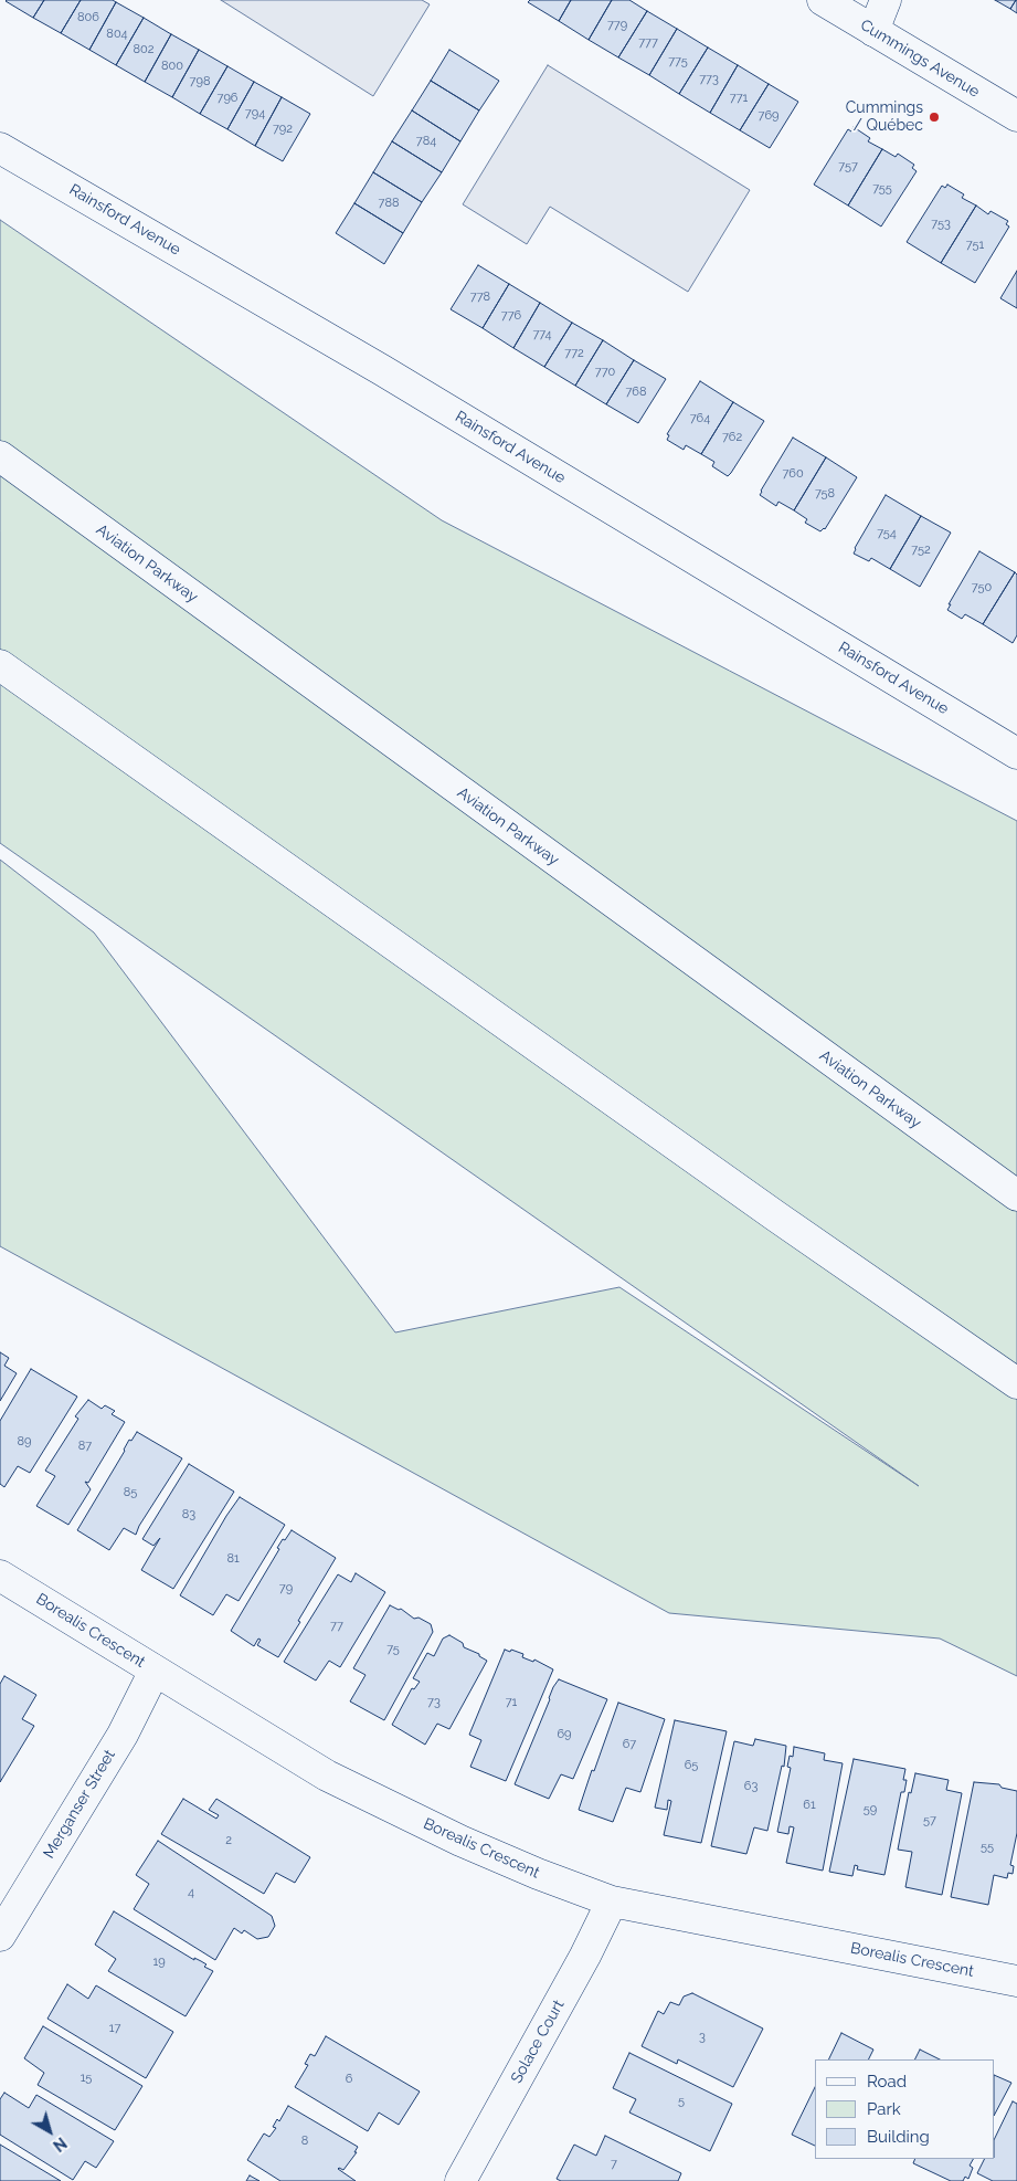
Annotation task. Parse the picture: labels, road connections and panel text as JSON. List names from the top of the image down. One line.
{"streets":{"street":["Cummings Avenue","Rainsford Avenue","Aviation Parkway","Borealis Crescent","Merganser Street","Solace Court"]},"crossings":[["Borealis Crescent","Merganser Street"],["Borealis Crescent","Solace Court"]],"places":["Cummings / Québec"],"house_numbers":["806","779","804","777","802","775","800","773","798","796","771","794","769","792","784","757","755","788","753","751","778","776","774","772","770","768","764","762","760","758","754","752","750","89","87","85","83","81","79","77","75","73","71","69","67","65","63","61","59","57","2","55","4","19","17","3","15","6","5","8","7"],"legend":["Road","Park","Building"],"north":"bottom right"}
